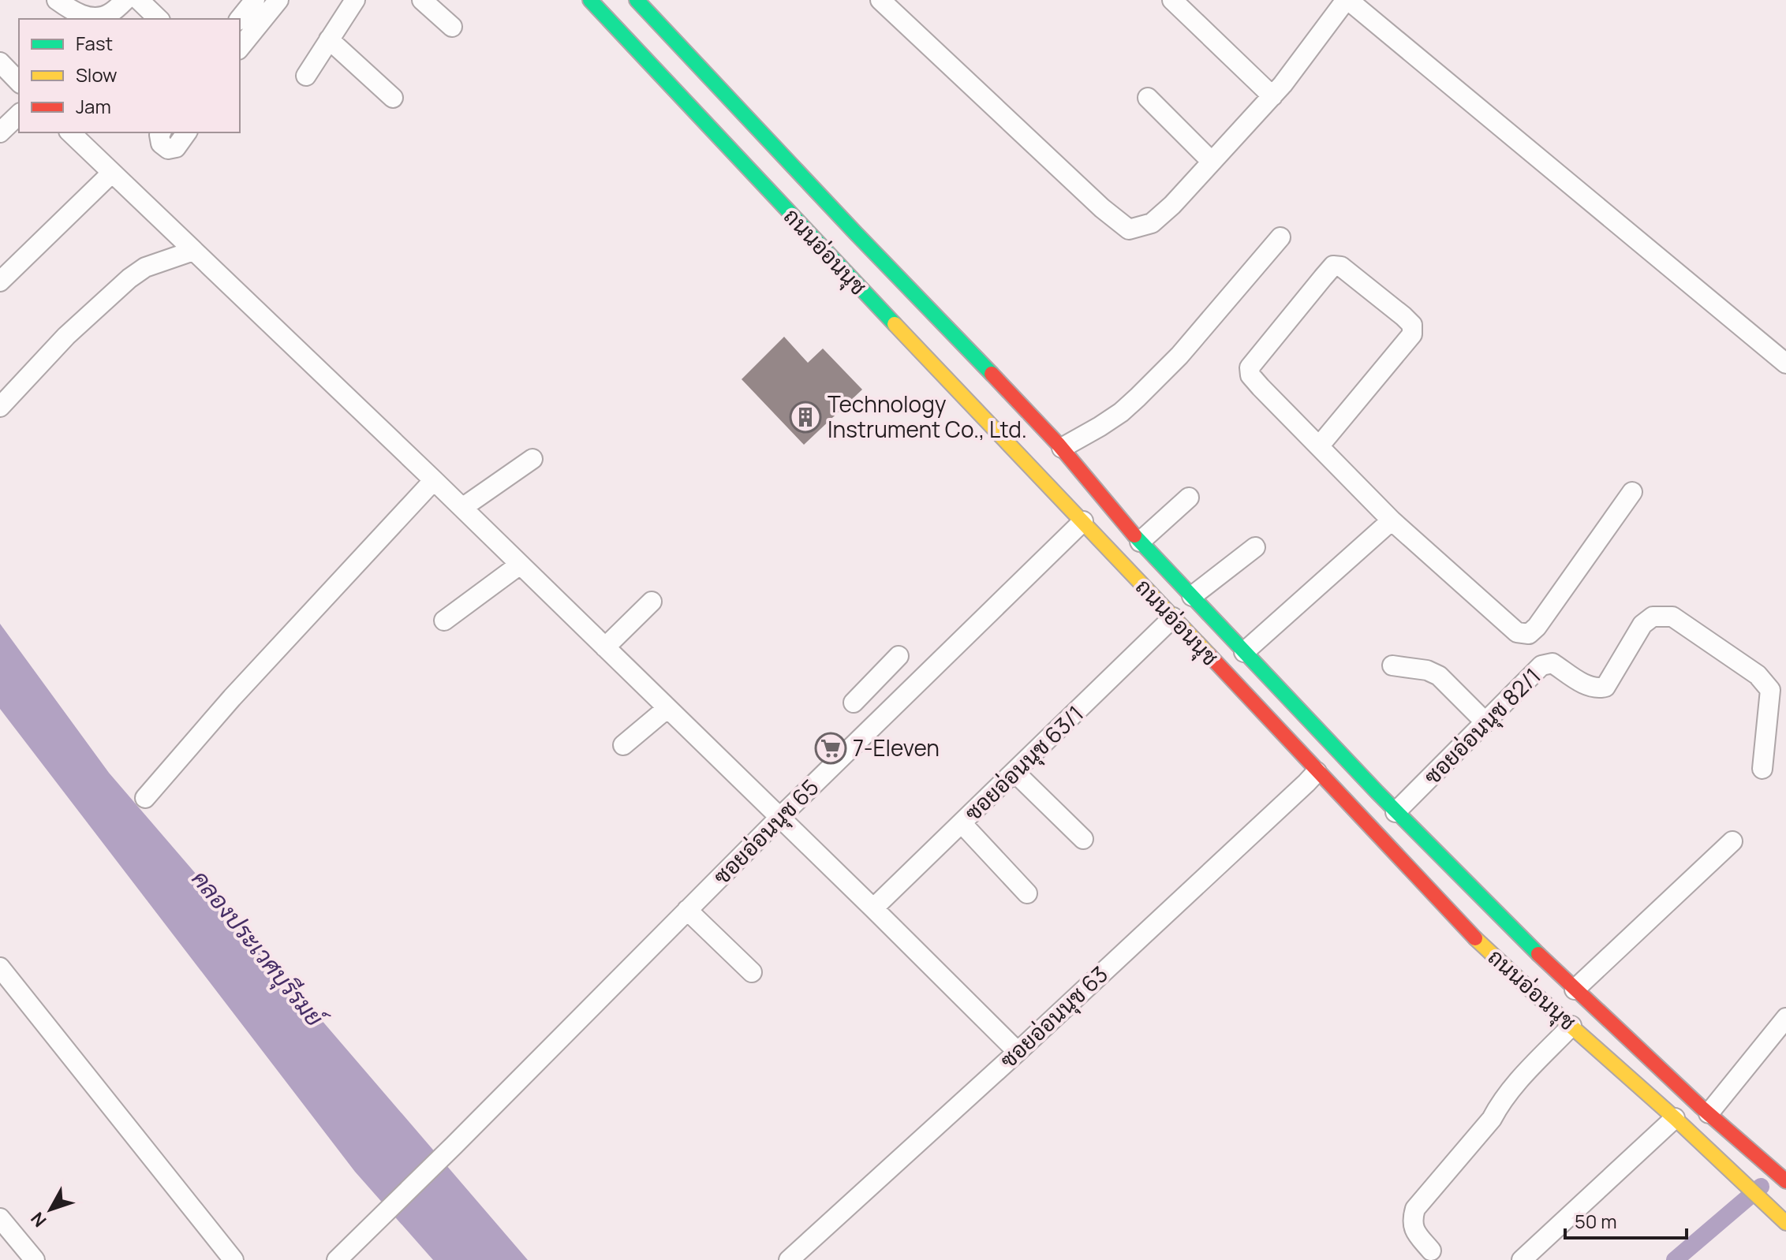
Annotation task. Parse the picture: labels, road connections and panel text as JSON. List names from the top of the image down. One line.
{"streets":{"main road":["ถนนอ่อนนุช"],"street":["ซอยอ่อนนุช 82/1","ซอยอ่อนนุช 63/1","ซอยอ่อนนุช 65","ซอยอ่อนนุช 63"]},"crossings":[["ถนนอ่อนนุช","ซอยอ่อนนุช 82/1"],["ถนนอ่อนนุช","ซอยอ่อนนุช 63/1"],["ถนนอ่อนนุช","ซอยอ่อนนุช 65"],["ถนนอ่อนนุช","ซอยอ่อนนุช 63"]],"water":["คลองประเวศบุรีรมย์"],"places":{"building":["Technology Instrument Co., Ltd."],"supermarket":["7-Eleven"]},"legend":["Fast","Slow","Jam"],"scale_bar":"50 m","north":"bottom left"}
